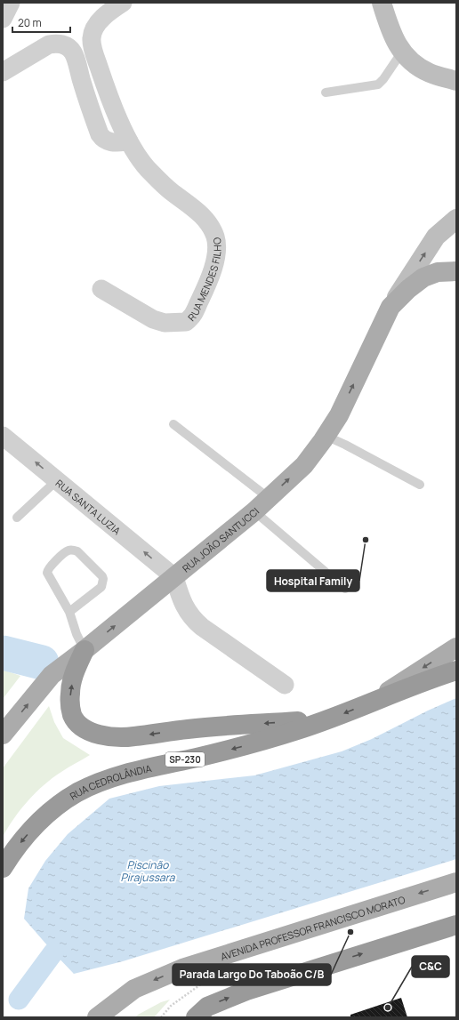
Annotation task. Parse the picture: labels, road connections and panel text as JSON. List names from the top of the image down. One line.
{"streets":{"highway":["SP-230","RUA CEDROLÂNDIA"],"main road":["RUA JOÃO SANTUCCI","AVENIDA PROFESSOR FRANCISCO MORATO"],"street":["RUA MENDES FILHO","RUA SANTA LUZIA"]},"crossings":[["RUA SANTA LUZIA","RUA JOÃO SANTUCCI"]],"one_way":["RUA SANTA LUZIA","RUA JOÃO SANTUCCI","RUA CEDROLÂNDIA","AVENIDA PROFESSOR FRANCISCO MORATO"],"water":["Piscinão Pirajussara"],"places":["Hospital Family","Parada Largo Do Taboão C/B","C&C"],"scale_bar":"20 m"}
